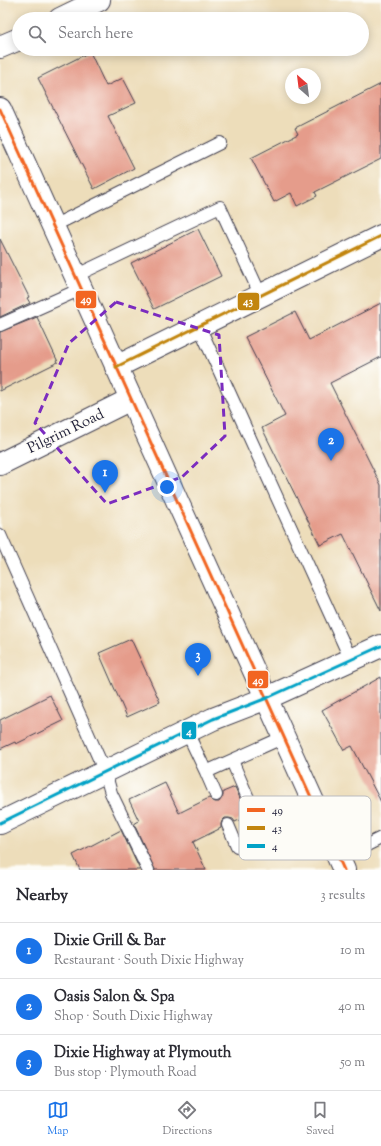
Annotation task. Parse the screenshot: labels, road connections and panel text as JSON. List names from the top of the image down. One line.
{"streets":{"street":["Pilgrim Road"]},"lines":["transit line 49","transit line 43","transit line 4"],"legend":["49","43","4"],"north":"top left","page":{"search":"Search here","pins":["2","1","3"],"heading":["Nearby","3 results"],"list":[{"mark":"1","name":"Dixie Grill & Bar","note":"Restaurant · South Dixie Highway","value":"10 m"},{"mark":"2","name":"Oasis Salon & Spa","note":"Shop · South Dixie Highway","value":"40 m"},{"mark":"3","name":"Dixie Highway at Plymouth","note":"Bus stop · Plymouth Road","value":"50 m"}],"nav":["Map","Directions","Saved"]}}
